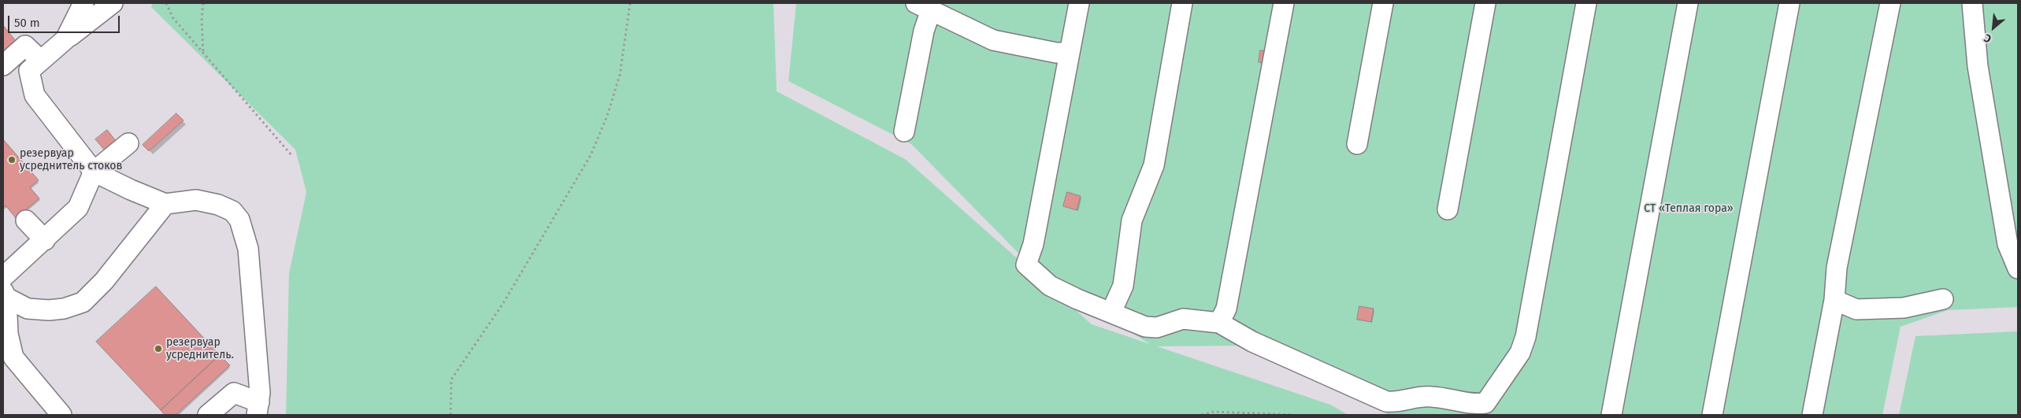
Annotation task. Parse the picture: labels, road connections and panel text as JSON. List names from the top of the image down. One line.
{"parks":["СТ «Теплая гора»"],"places":["резервуар усреднитель стоков","резервуар усреднитель."],"scale_bar":"50 m","north":"bottom left"}
